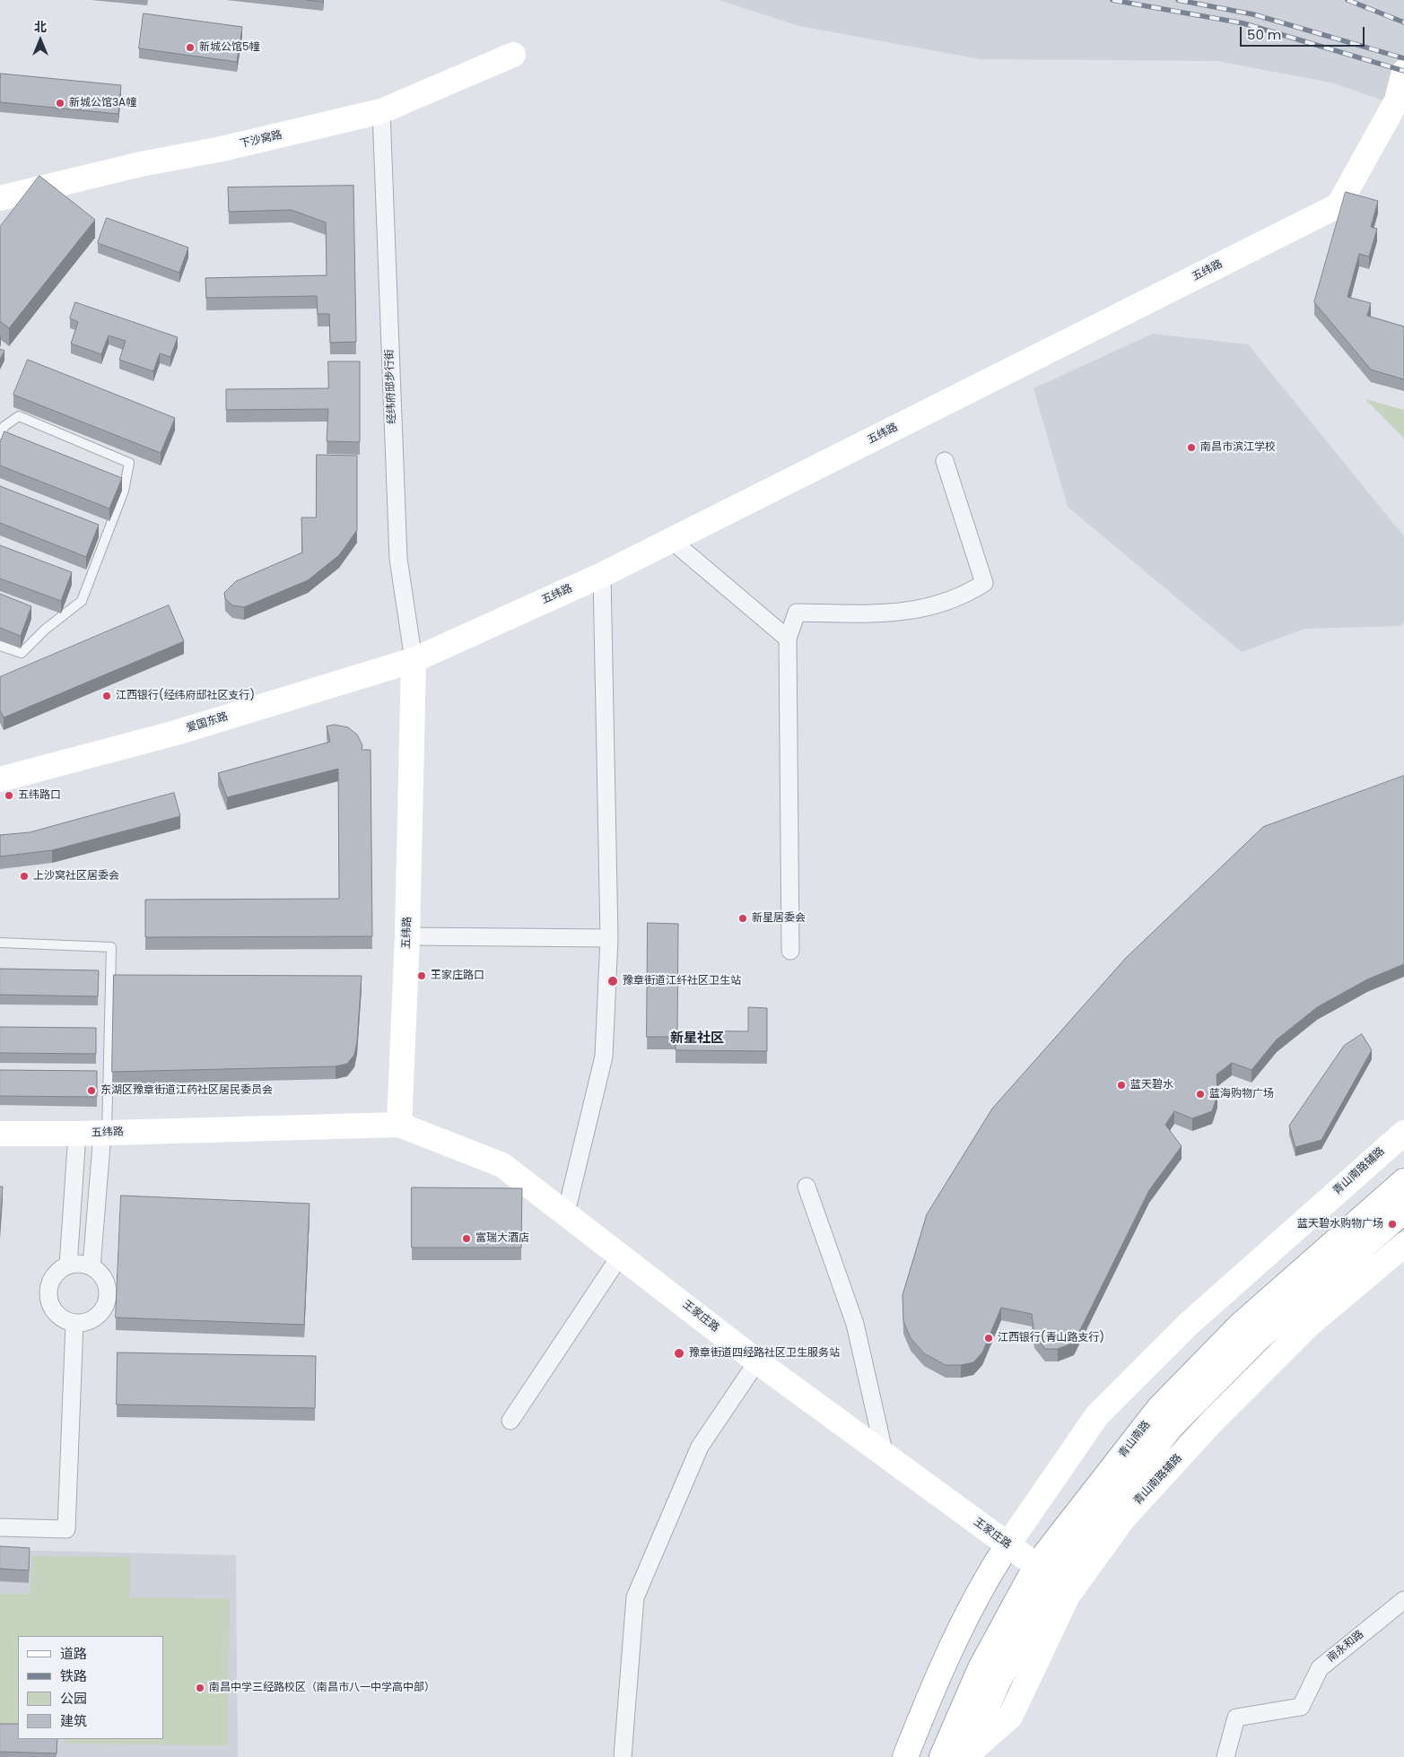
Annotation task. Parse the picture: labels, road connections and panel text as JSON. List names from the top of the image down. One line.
{"streets":{"street":["下沙窝路","五纬路","经纬府邸步行街","爱国东路","青山南路辅路","王家庄路","青山南路","南永和路"]},"crossings":[["下沙窝路","经纬府邸步行街"],["五纬路","经纬府邸步行街"],["五纬路","爱国东路"],["五纬路","王家庄路"],["经纬府邸步行街","爱国东路"],["青山南路辅路","王家庄路"],["青山南路辅路","青山南路"],["王家庄路","青山南路"]],"districts":["新星社区"],"places":["新城公馆5幢","新城公馆3A幢","南昌市滨江学校","江西银行(经纬府邸社区支行)","五纬路口","上沙窝社区居委会","新星居委会","王家庄路口","豫章街道江纤社区卫生站","蓝天碧水","东湖区豫章街道江药社区居民委员会","蓝海购物广场","蓝天碧水购物广场","富瑞大酒店","江西银行(青山路支行)","豫章街道四经路社区卫生服务站","南昌中学三经路校区（南昌市八一中学高中部）"],"legend":["道路","铁路","公园","建筑"],"scale_bar":"50 m","north":"top"}
